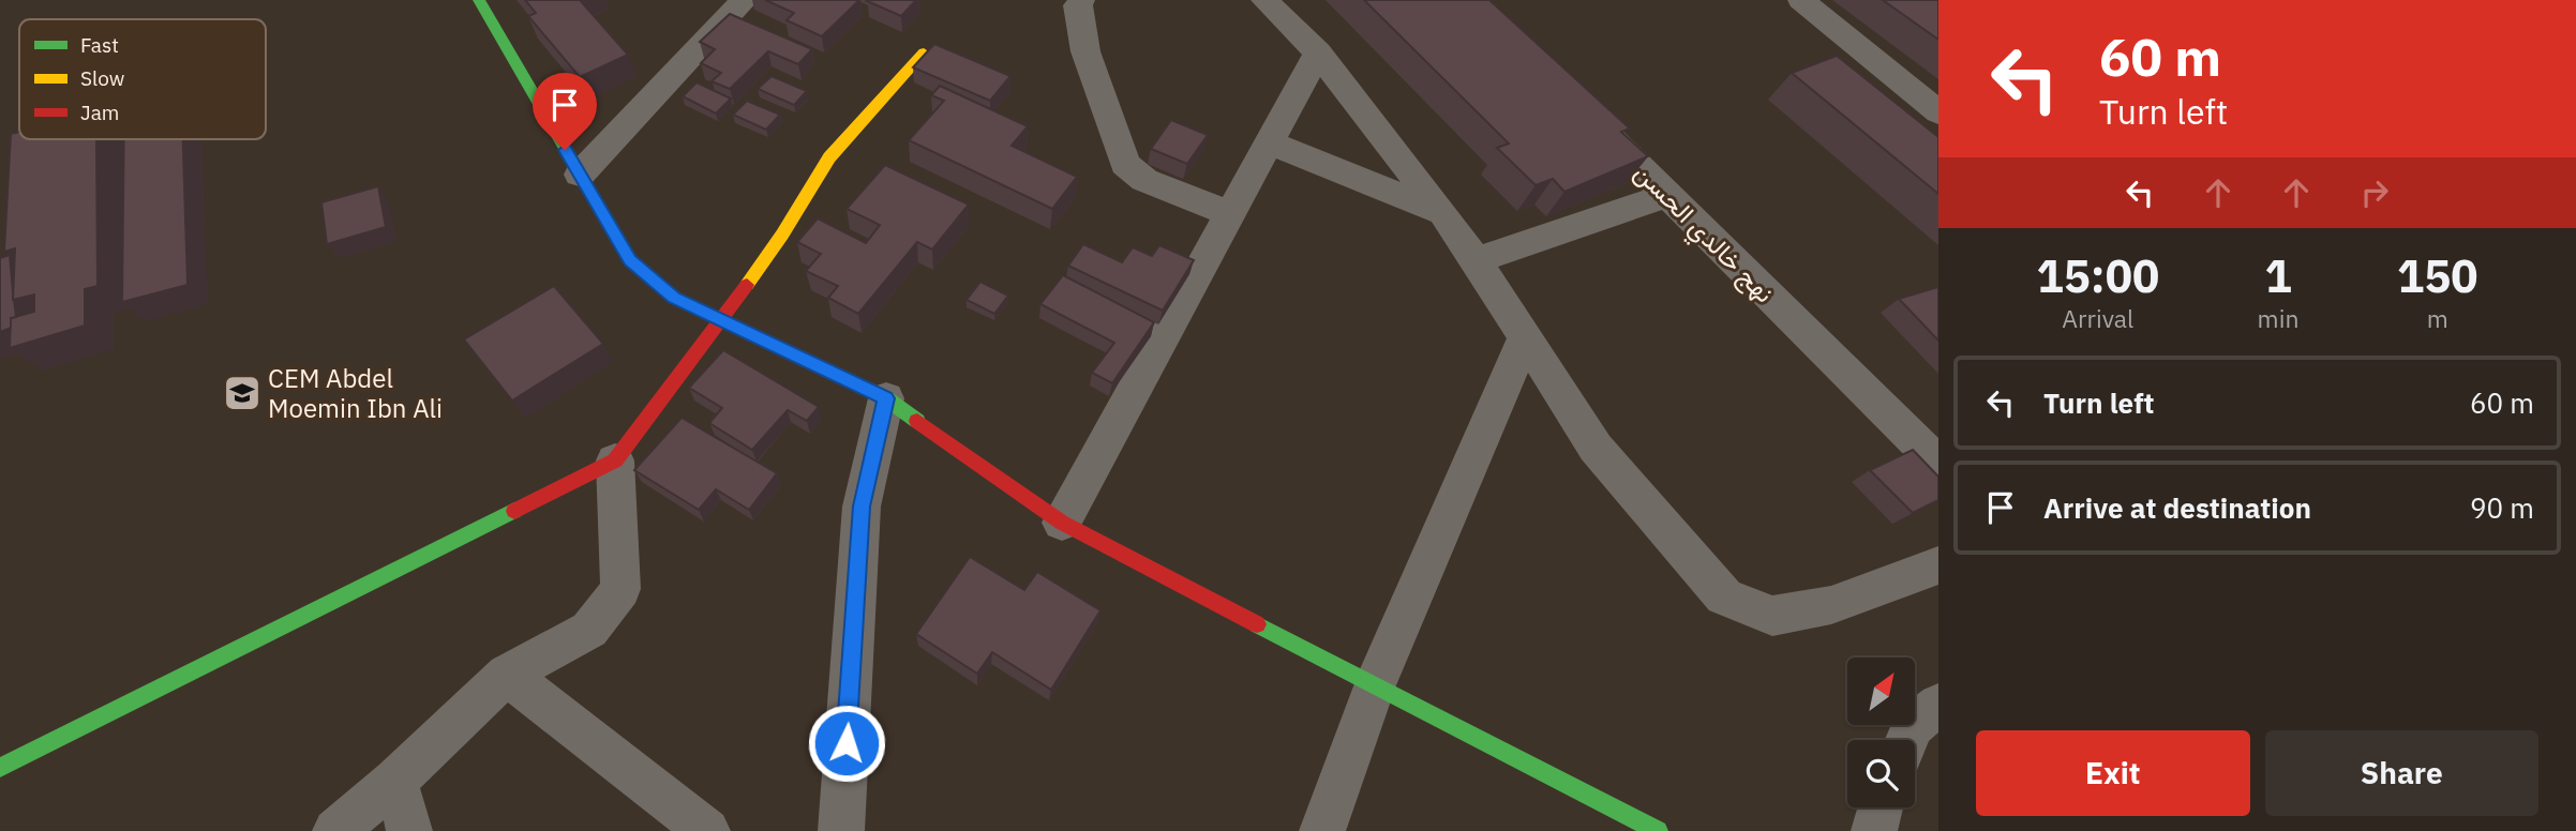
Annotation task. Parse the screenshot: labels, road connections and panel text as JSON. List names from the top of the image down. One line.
{"streets":{"street":["نهج خالدي الحسن"]},"places":{"school or university":["CEM Abdel Moemin Ibn Ali"]},"legend":["Fast","Slow","Jam"],"north":"top right","page":{"turn":["60 m","Turn left"],"eta":["15:00","Arrival","1","min","150","m"],"list":[{"name":"Turn left","value":"60 m"},{"name":"Arrive at destination","value":"90 m"}],"buttons":["Exit","Share"]}}
